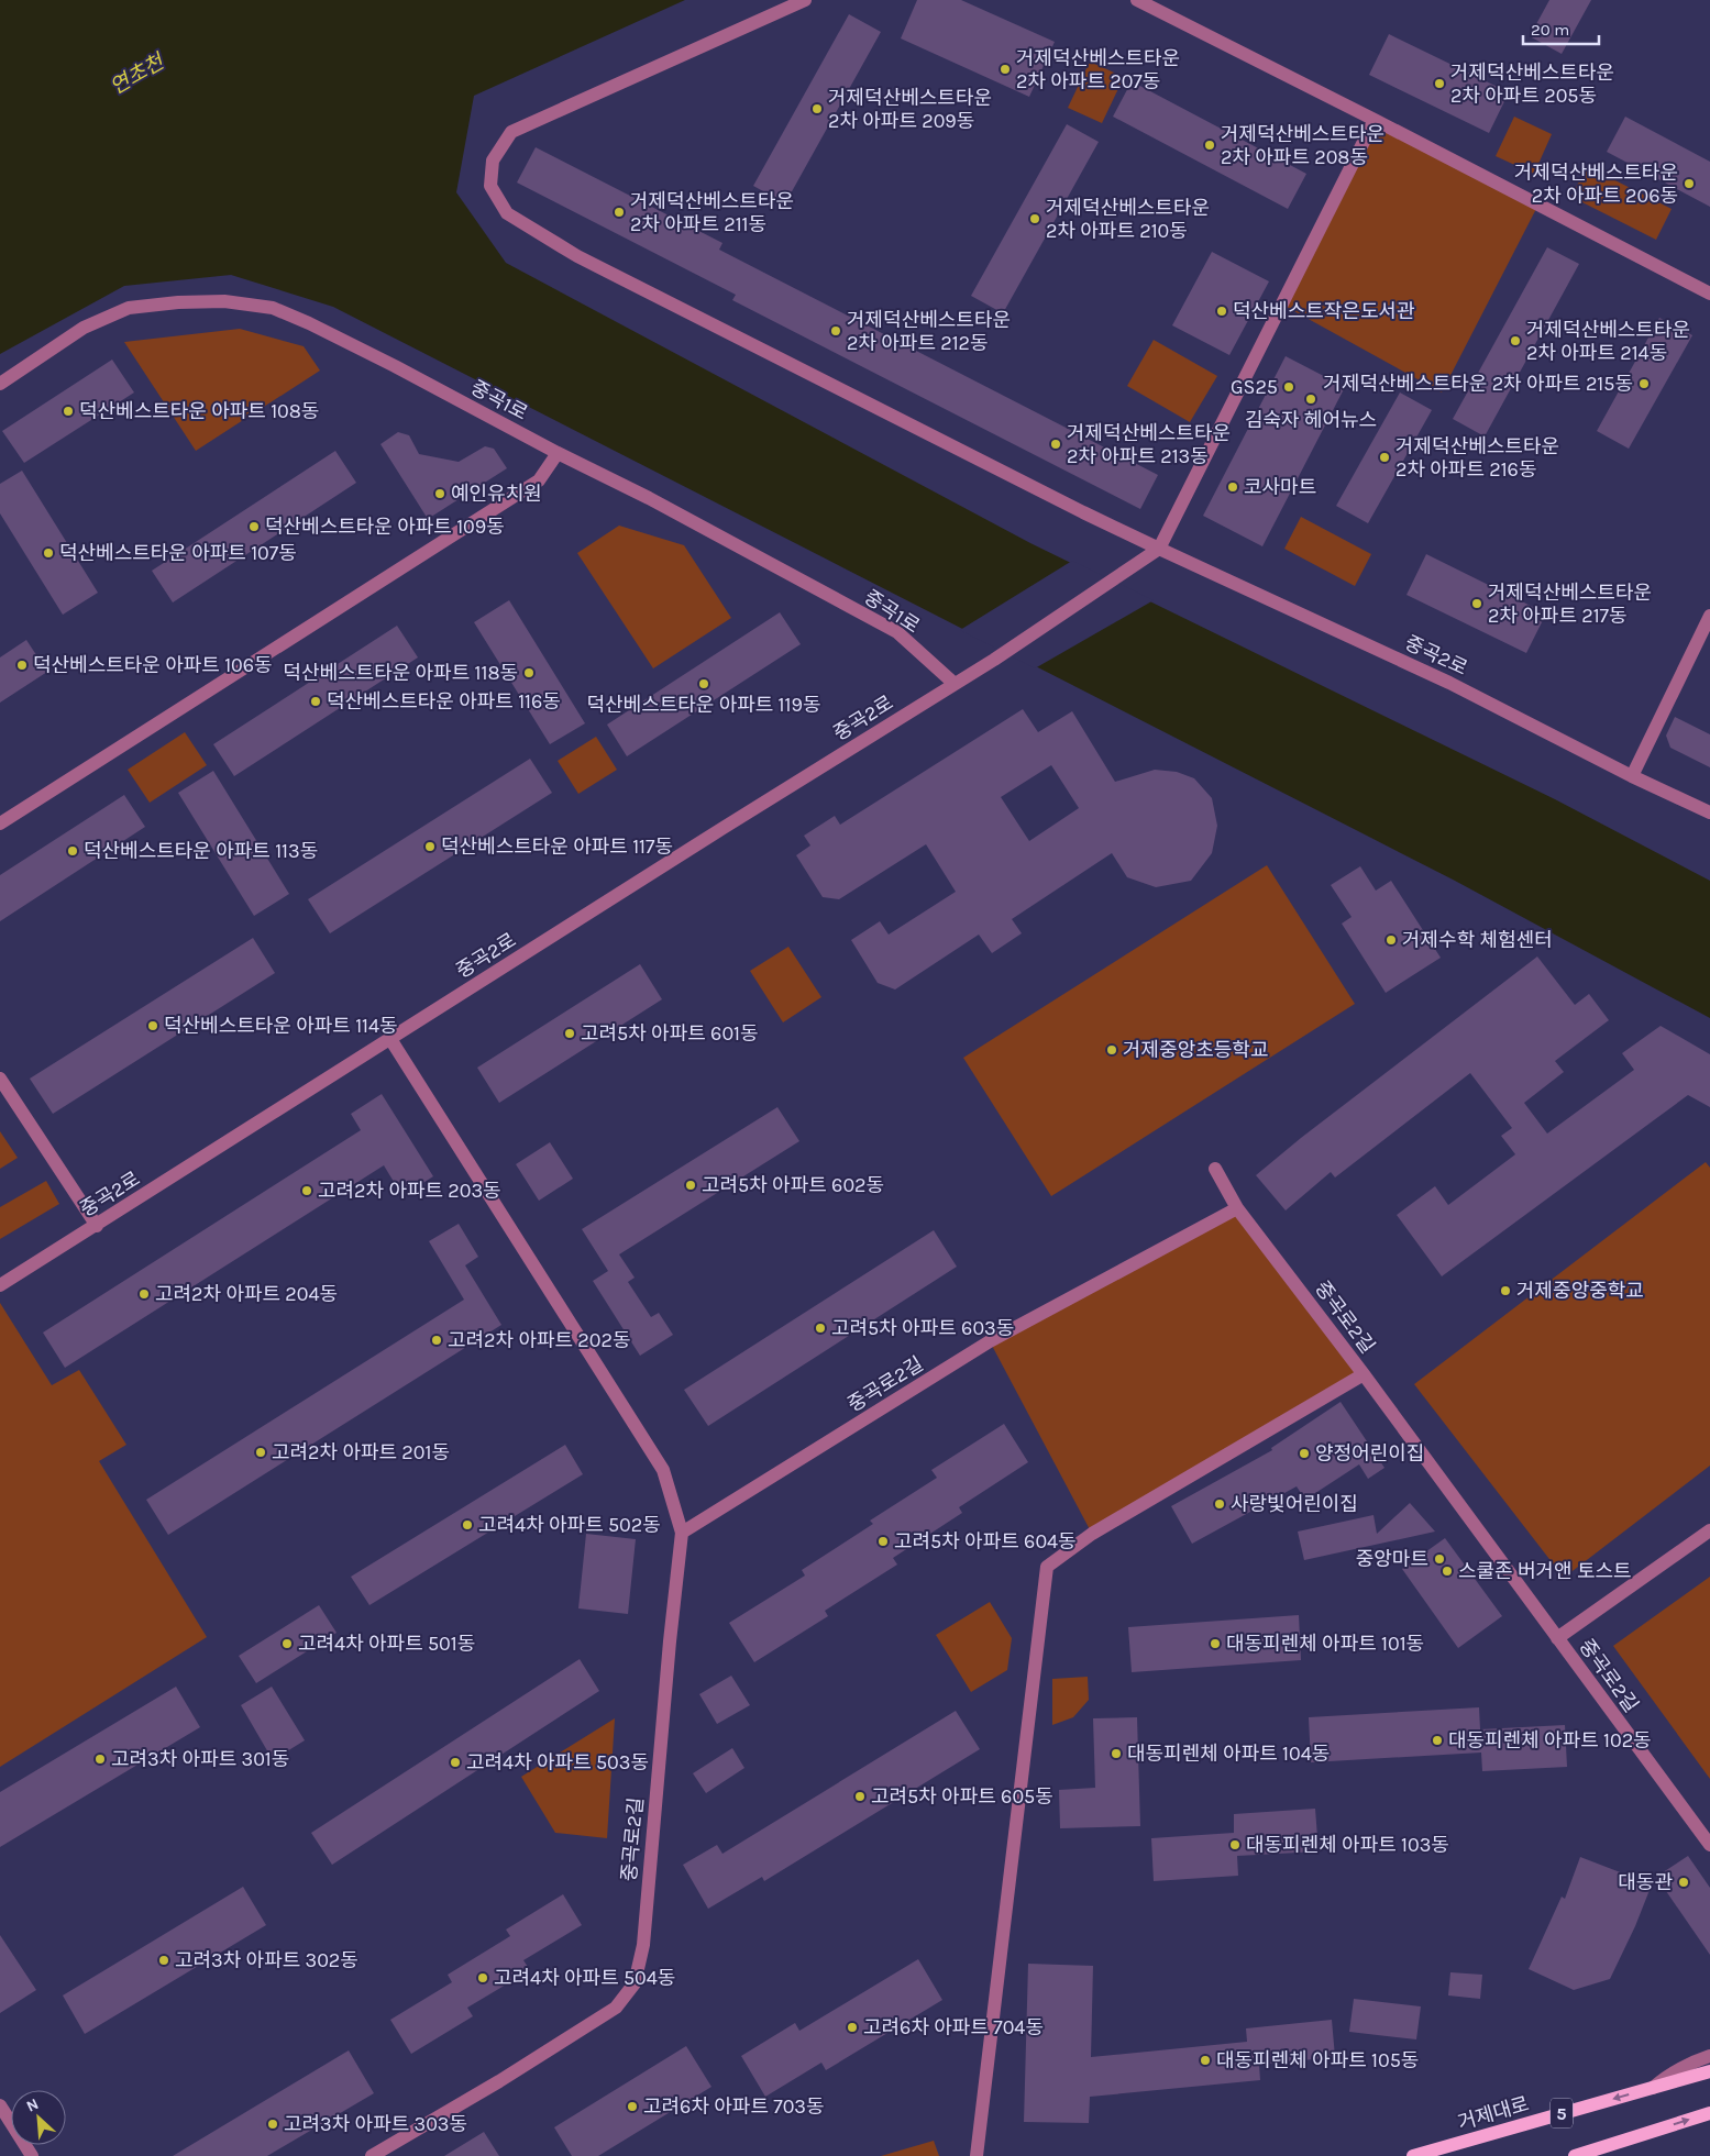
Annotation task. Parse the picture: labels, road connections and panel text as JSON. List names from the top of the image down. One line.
{"streets":{"main road":["거제대로","5"],"street":["중곡1로","중곡2로","중곡로2길"]},"crossings":[["중곡1로","중곡2로"]],"water":["연초천"],"places":["거제덕산베스트타운 2차 아파트 207동","거제덕산베스트타운 2차 아파트 205동","거제덕산베스트타운 2차 아파트 209동","거제덕산베스트타운 2차 아파트 208동","거제덕산베스트타운 2차 아파트 206동","거제덕산베스트타운 2차 아파트 211동","거제덕산베스트타운 2차 아파트 210동","덕산베스트작은도서관","거제덕산베스트타운 2차 아파트 212동","거제덕산베스트타운 2차 아파트 214동","거제덕산베스트타운 2차 아파트 215동","GS25","김숙자 헤어뉴스","덕산베스트타운 아파트 108동","거제덕산베스트타운 2차 아파트 213동","거제덕산베스트타운 2차 아파트 216동","코사마트","예인유치원","덕산베스트타운 아파트 109동","덕산베스트타운 아파트 107동","거제덕산베스트타운 2차 아파트 217동","덕산베스트타운 아파트 106동","덕산베스트타운 아파트 118동","덕산베스트타운 아파트 119동","덕산베스트타운 아파트 116동","덕산베스트타운 아파트 117동","덕산베스트타운 아파트 113동","거제수학 체험센터","덕산베스트타운 아파트 114동","고려5차 아파트 601동","거제중앙초등학교","고려5차 아파트 602동","고려2차 아파트 203동","거제중앙중학교","고려2차 아파트 204동","고려5차 아파트 603동","고려2차 아파트 202동","고려2차 아파트 201동","양정어린이집","사랑빛어린이집","고려4차 아파트 502동","고려5차 아파트 604동","중앙마트","스쿨존 버거앤 토스트","고려4차 아파트 501동","대동피렌체 아파트 101동","대동피렌체 아파트 102동","대동피렌체 아파트 104동","고려3차 아파트 301동","고려4차 아파트 503동","고려5차 아파트 605동","대동피렌체 아파트 103동","대동관","고려3차 아파트 302동","고려4차 아파트 504동","고려6차 아파트 704동","대동피렌체 아파트 105동","고려6차 아파트 703동","고려3차 아파트 303동"],"scale_bar":"20 m","north":"top left"}
